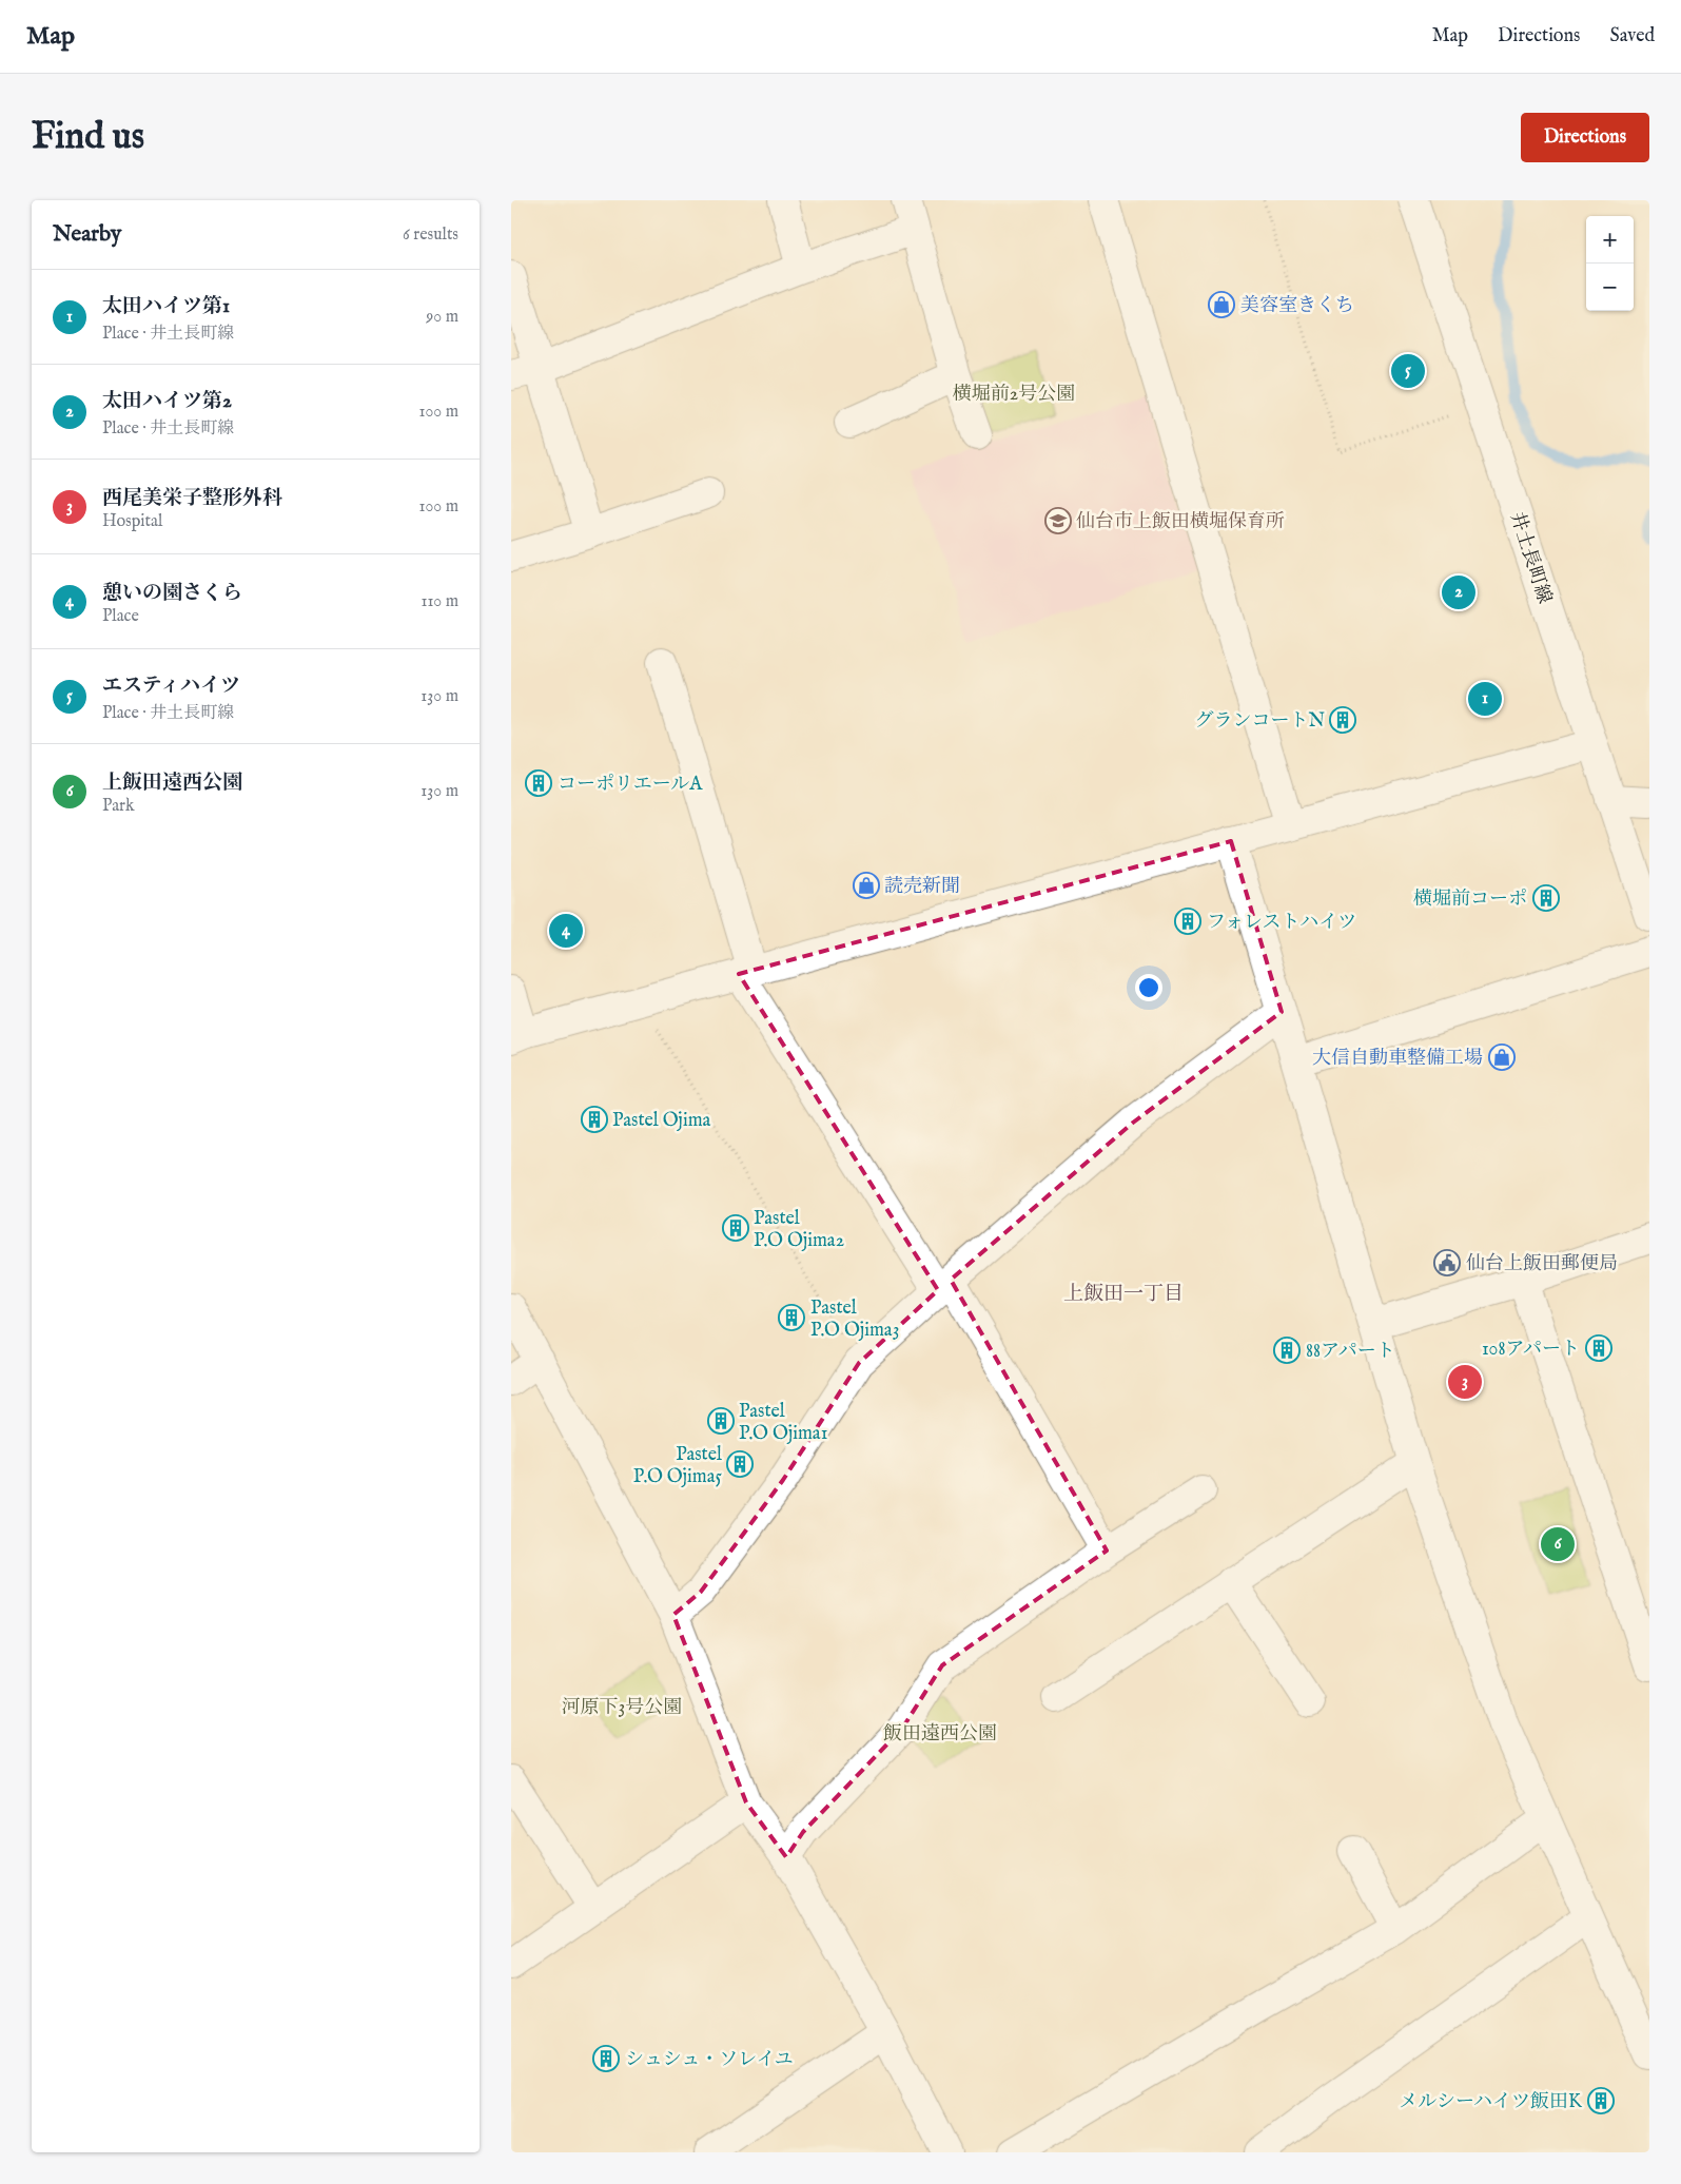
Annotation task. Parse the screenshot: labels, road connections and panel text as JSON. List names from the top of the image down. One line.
{"streets":{"street":["井土長町線"]},"districts":["上飯田一丁目"],"parks":["横堀前2号公園","河原下3号公園","飯田遠西公園"],"places":{"shop":["美容室きくち","読売新聞","大信自動車整備工場"],"school or university":["仙台市上飯田横堀保育所"],"building":["グランコートN","コーポリエールA","横堀前コーポ","フォレストハイツ","Pastel Ojima","Pastel P.O Ojima2","Pastel P.O Ojima3","108アパート","88アパート","Pastel P.O Ojima1","Pastel P.O Ojima5","シュシュ・ソレイユ","メルシーハイツ飯田K"],"public building":["仙台上飯田郵便局"]},"page":{"header":"Map","nav":["Map","Directions","Saved"],"buttons":"Directions","title":"Find us","heading":["Nearby","6 results"],"map_buttons":["+","−"],"list":[{"mark":"1","name":"太田ハイツ第1","note":"Place · 井土長町線","value":"90 m"},{"mark":"2","name":"太田ハイツ第2","note":"Place · 井土長町線","value":"100 m"},{"mark":"3","name":"西尾美栄子整形外科","note":"Hospital","value":"100 m"},{"mark":"4","name":"憩いの園さくら","note":"Place","value":"110 m"},{"mark":"5","name":"エスティハイツ","note":"Place · 井土長町線","value":"130 m"},{"mark":"6","name":"上飯田遠西公園","note":"Park","value":"130 m"}],"pins":["5","2","1","4","3","6"]}}
